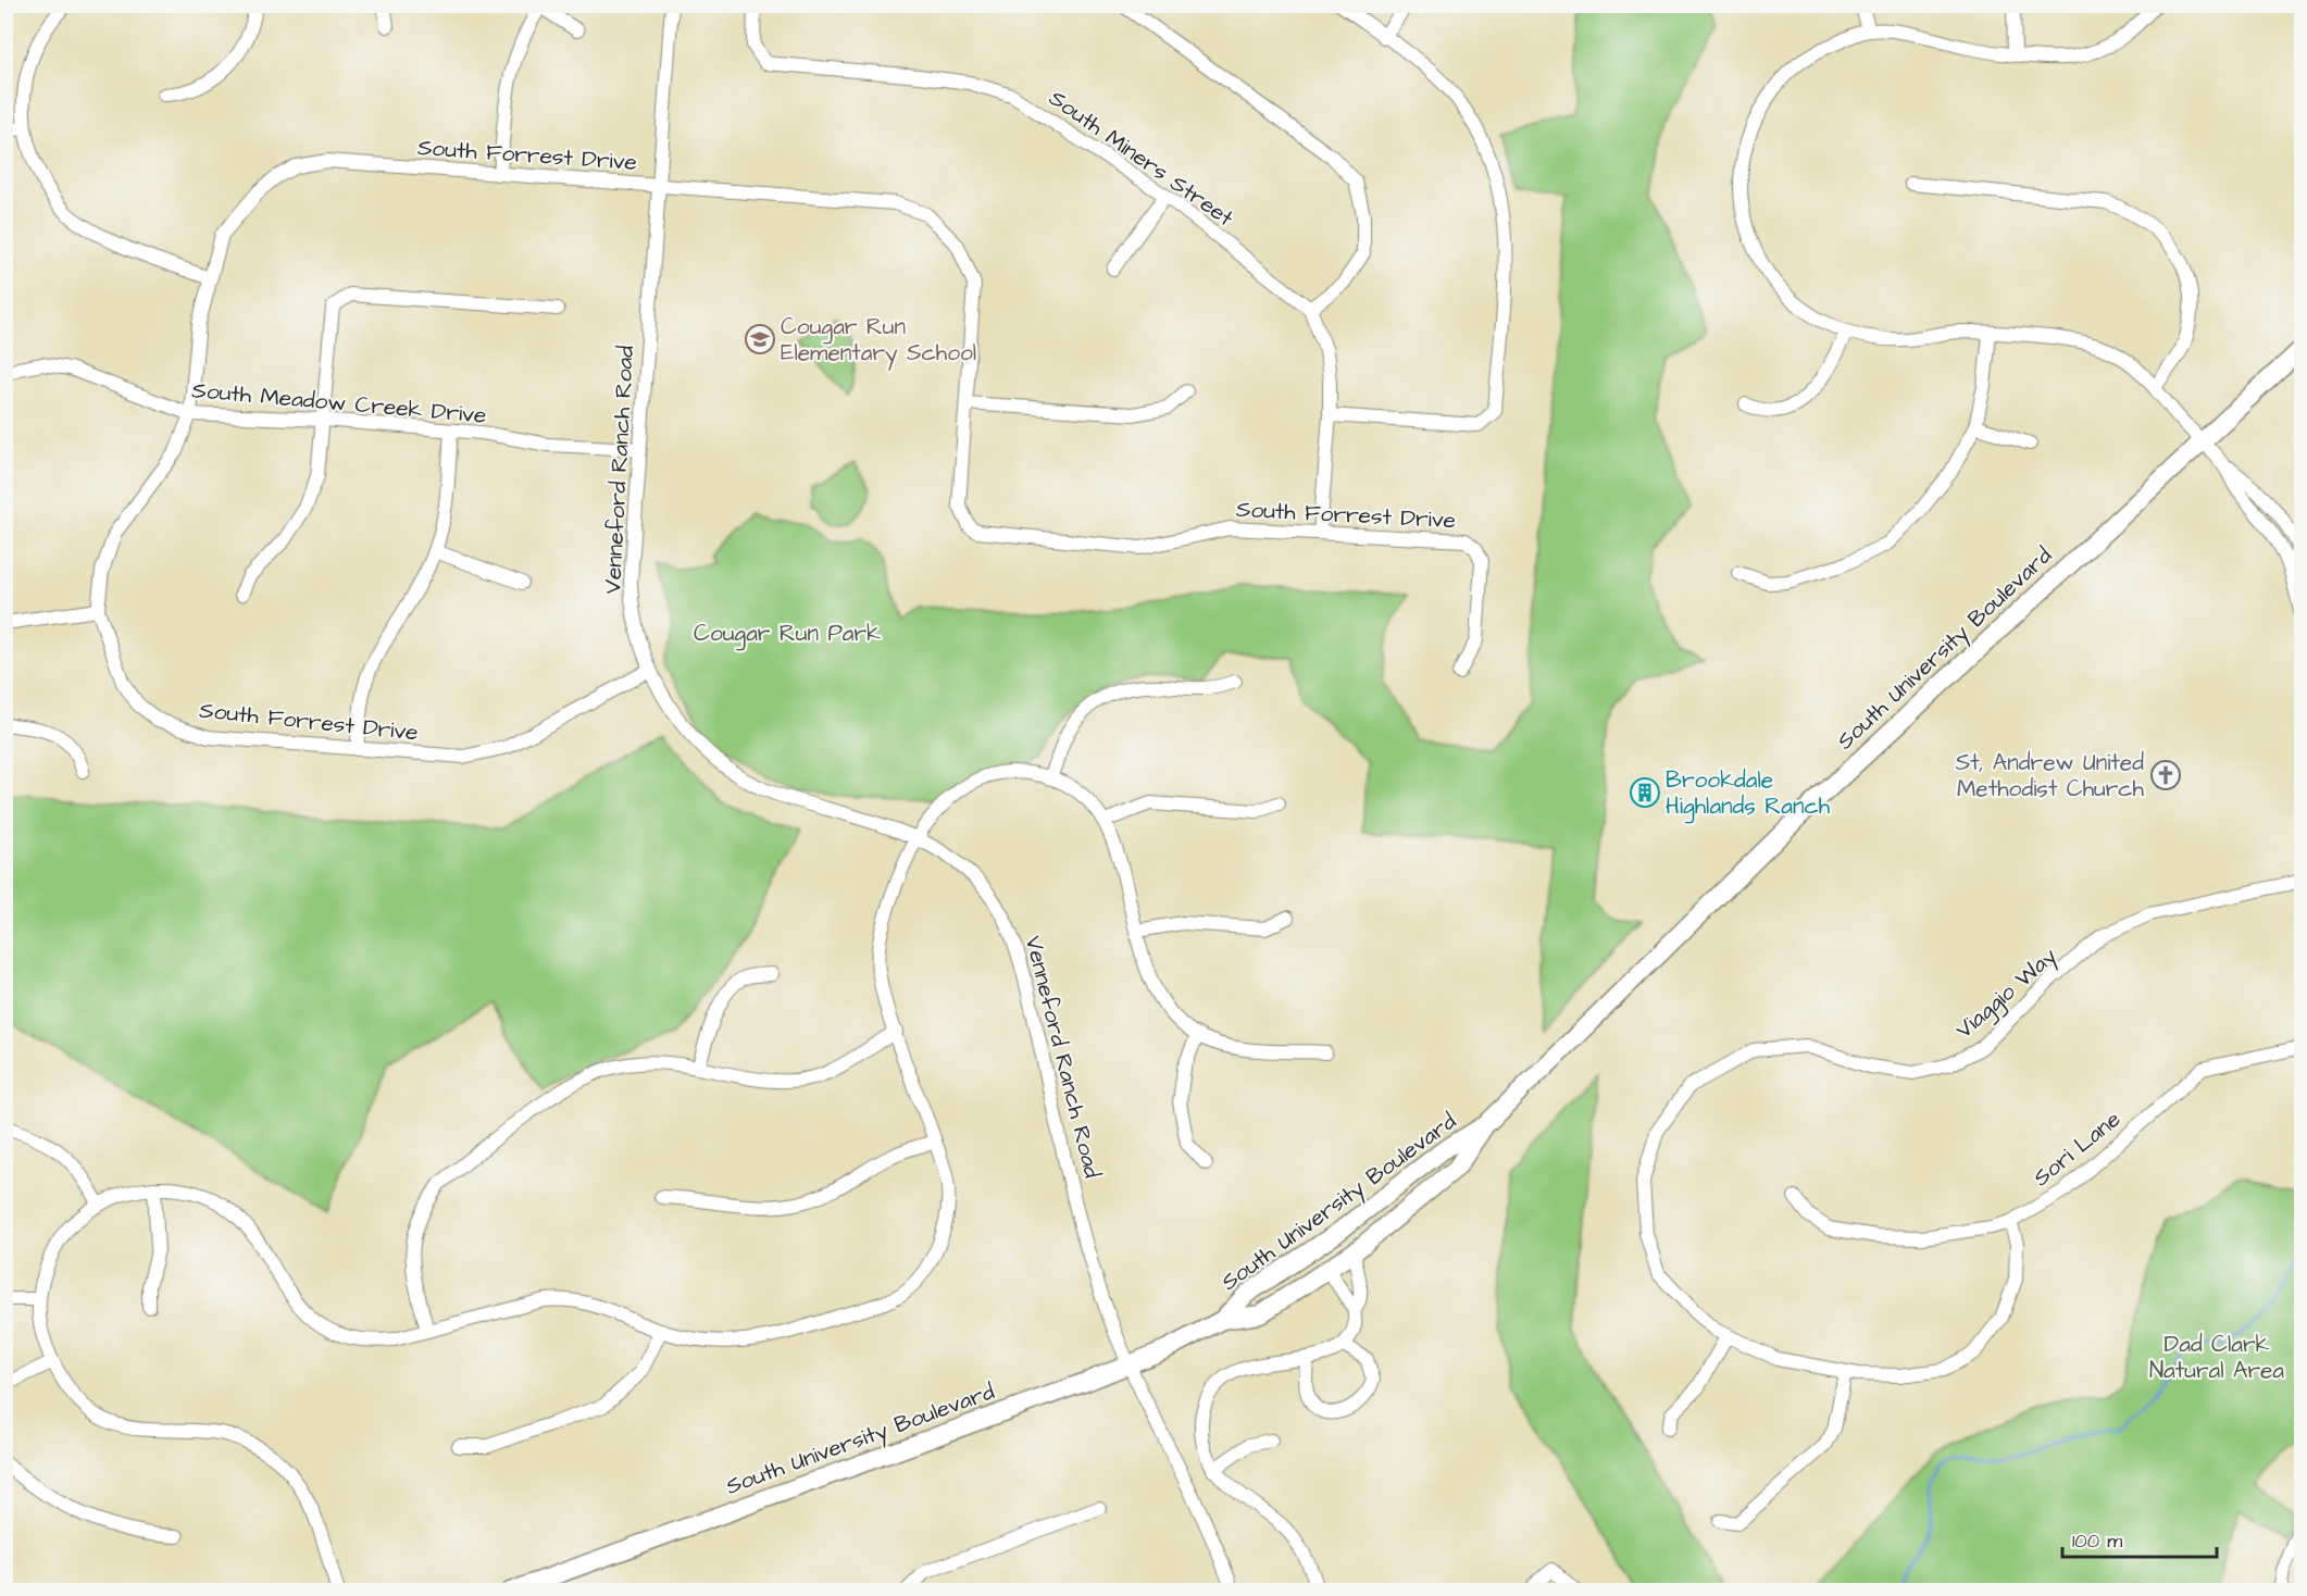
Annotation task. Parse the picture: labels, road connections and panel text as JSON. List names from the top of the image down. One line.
{"streets":{"main road":["South University Boulevard"],"street":["South Forrest Drive","South Miners Street","South Meadow Creek Drive","Venneford Ranch Road","Viaggio Way","Sori Lane"]},"crossings":[["South Forrest Drive","South Miners Street"],["South Forrest Drive","South Meadow Creek Drive"],["South Forrest Drive","Venneford Ranch Road"],["South Meadow Creek Drive","Venneford Ranch Road"],["Venneford Ranch Road","South University Boulevard"],["Viaggio Way","Sori Lane"]],"parks":["Cougar Run Park","Dad Clark Natural Area"],"places":{"school or university":["Cougar Run Elementary School"],"church":["St, Andrew United Methodist Church"],"building":["Brookdale Highlands Ranch"]},"scale_bar":"100 m"}
